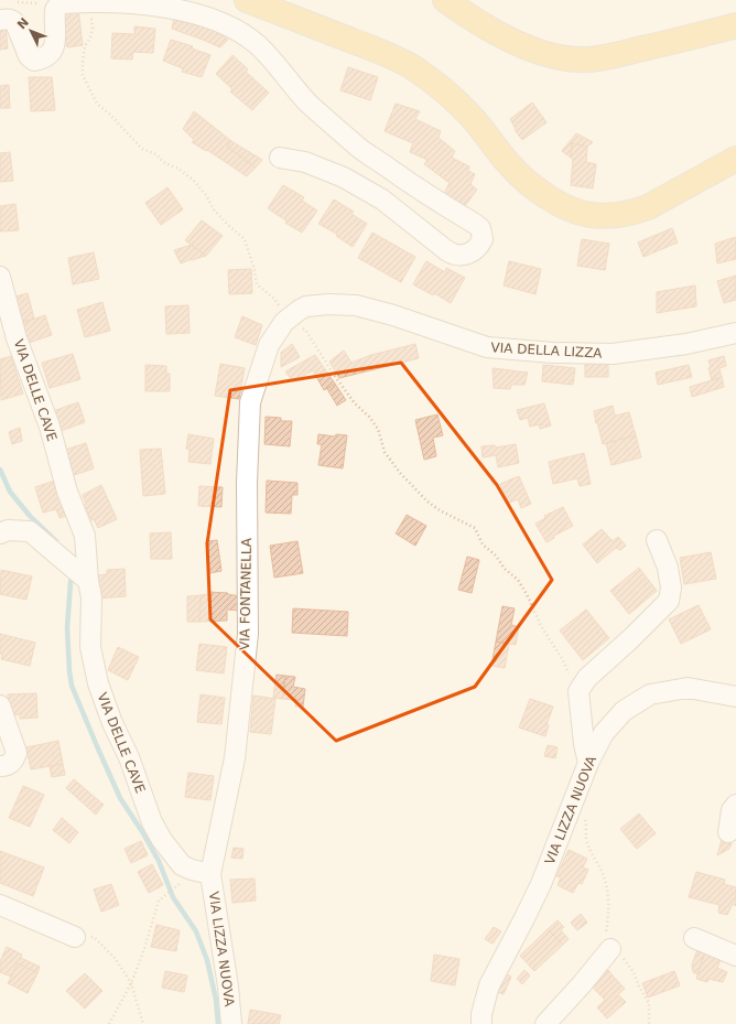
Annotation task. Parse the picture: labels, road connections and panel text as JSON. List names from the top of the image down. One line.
{"streets":{"street":["VIA DELLA LIZZA","VIA DELLE CAVE","VIA FONTANELLA","VIA LIZZA NUOVA"]},"crossings":[["VIA DELLA LIZZA","VIA FONTANELLA"],["VIA DELLE CAVE","VIA FONTANELLA"],["VIA DELLE CAVE","VIA LIZZA NUOVA"],["VIA FONTANELLA","VIA LIZZA NUOVA"]],"north":"top left"}
